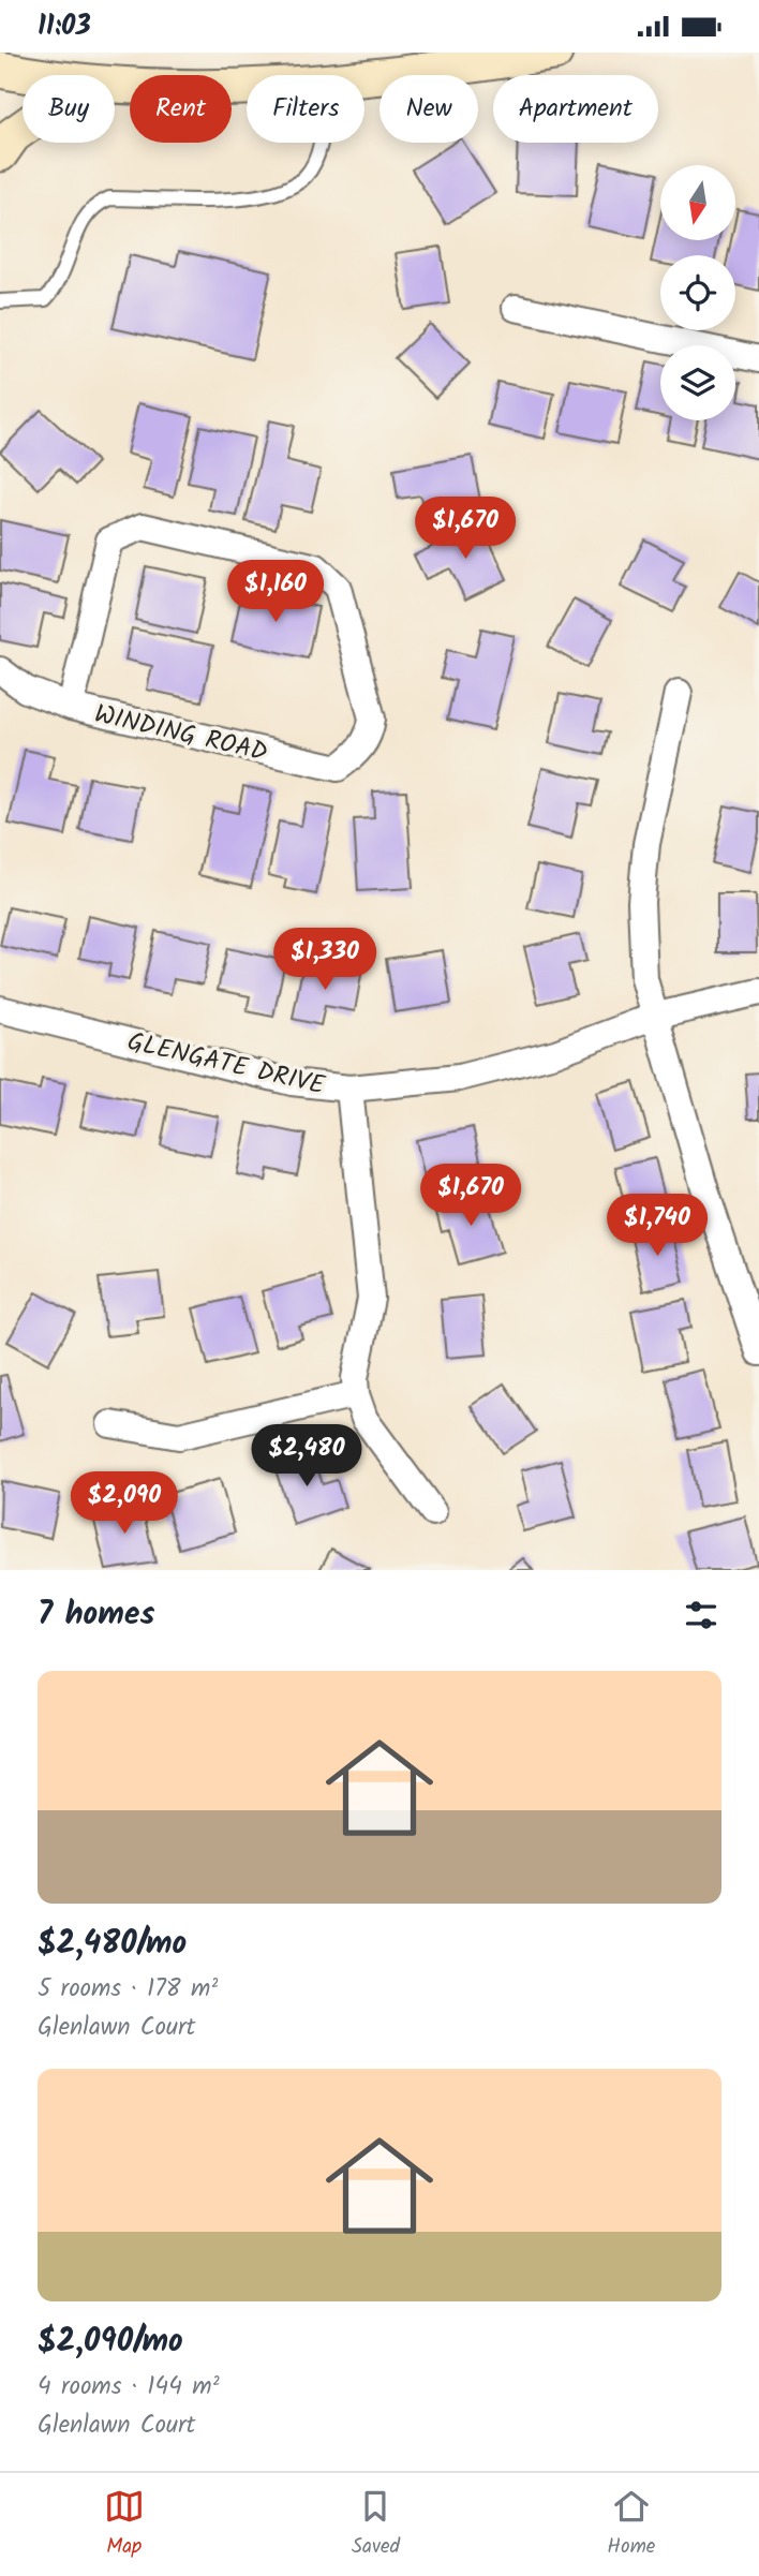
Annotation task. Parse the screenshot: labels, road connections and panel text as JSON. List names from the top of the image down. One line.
{"streets":{"street":["WINDING ROAD","GLENGATE DRIVE"]},"north":"bottom","page":{"status":"11:03","chip":["Buy","Rent","Filters","New","Apartment"],"price":["$1,670","$1,160","$1,330","$1,670","$1,740","$2,480","$2,090"],"heading":"7 homes","list":[{"name":"$2,480/mo","note":"5 rooms · 178 m² · Glenlawn Court"},{"name":"$2,090/mo","note":"4 rooms · 144 m² · Glenlawn Court"}],"tabs":["Map","Saved","Home"]}}
